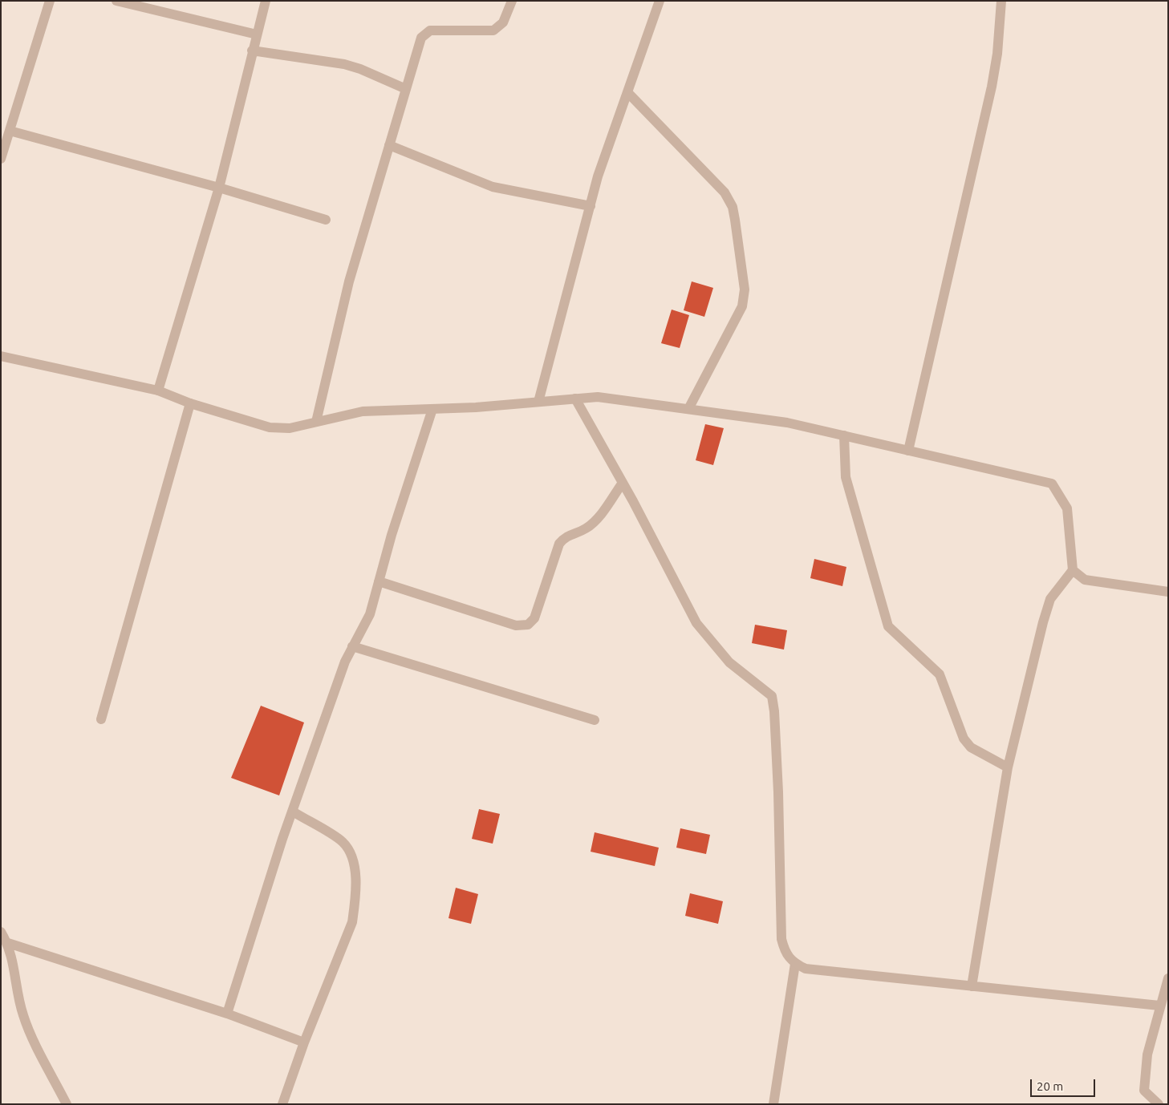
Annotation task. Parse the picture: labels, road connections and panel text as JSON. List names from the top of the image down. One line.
{"scale_bar":"20 m"}
